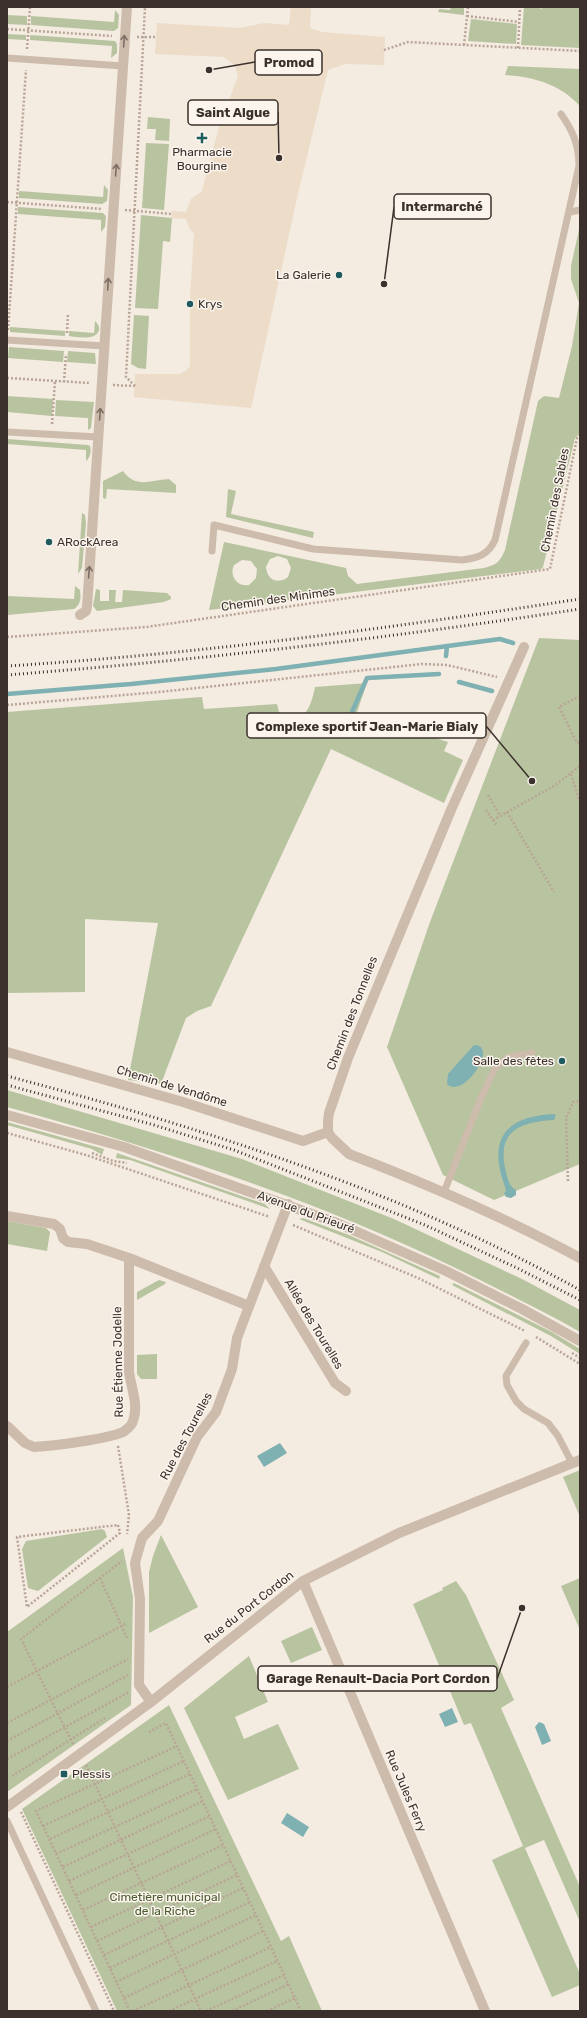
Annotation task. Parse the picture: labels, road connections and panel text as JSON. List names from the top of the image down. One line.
{"streets":{"street":["Chemin des Tonnelles","Chemin de Vendôme","Avenue du Prieuré","Allée des Tourelles","Rue Étienne Jodelle","Rue des Tourelles","Rue du Port Cordon","Rue Jules Ferry"],"path":["Chemin des Sables","Chemin des Minimes"]},"crossings":[["Chemin des Sables","Chemin des Minimes"],["Chemin des Tonnelles","Chemin de Vendôme"],["Avenue du Prieuré","Rue des Tourelles"],["Allée des Tourelles","Rue des Tourelles"],["Rue des Tourelles","Rue du Port Cordon"],["Rue du Port Cordon","Rue Jules Ferry"]],"parks":["Cimetière municipal de la Riche"],"places":{"other":["Promod","Saint Algue","La Galerie","Intermarché","Krys","ARockArea","Complexe sportif Jean-Marie Bialy","Salle des fêtes","Garage Renault-Dacia Port Cordon"],"health":["Pharmacie Bourgine"],"transit":["Plessis"]}}
